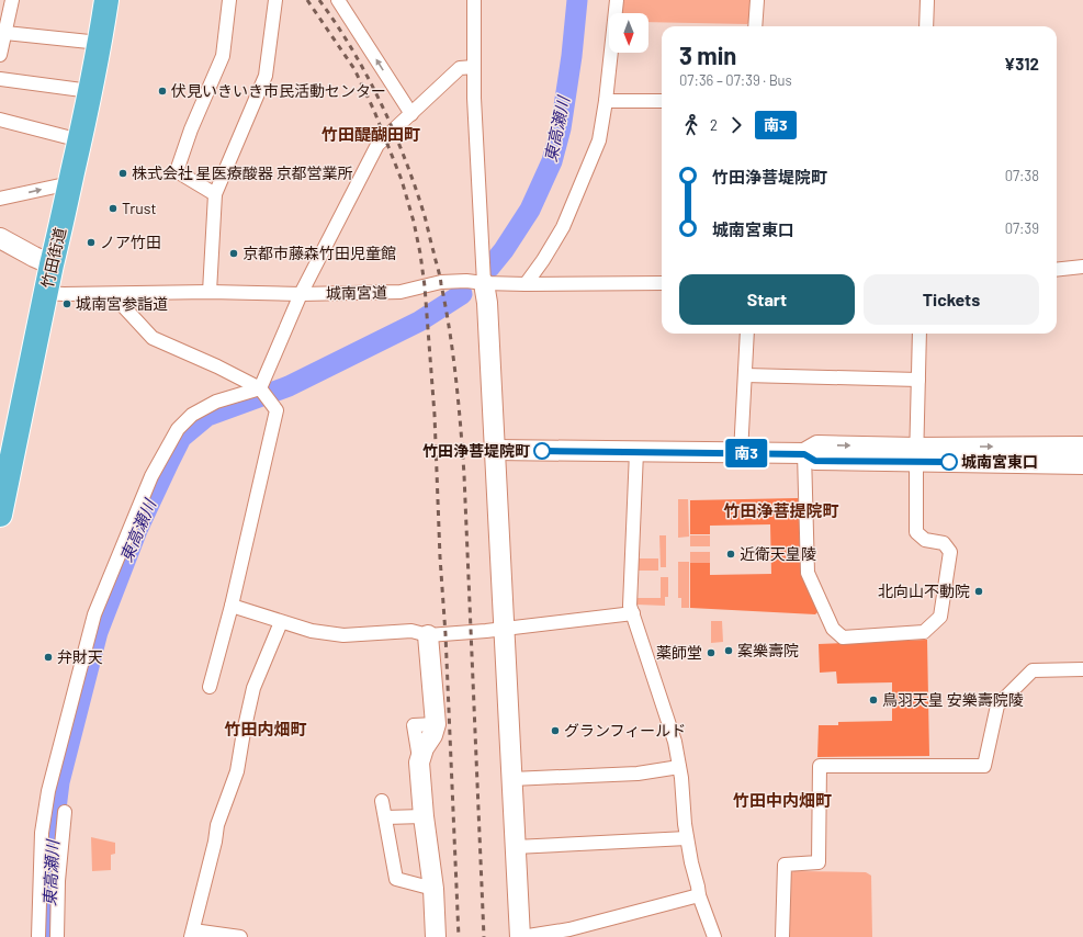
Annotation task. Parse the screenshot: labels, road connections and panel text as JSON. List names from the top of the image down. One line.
{"streets":{"highway":["竹田街道"],"street":["城南宮道"]},"crossings":[["竹田街道","城南宮道"]],"districts":["竹田醍醐田町","竹田浄菩提院町","竹田内畑町","竹田中内畑町"],"water":["東高瀬川"],"places":["伏見いきいき市民活動センター","株式会社 星医療酸器 京都営業所","Trust","ノア竹田","京都市藤森竹田児童館","城南宮参詣道","竹田浄菩堤院町","城南宮東口","近衛天皇陵","北向山不動院","案樂壽院","薬師堂","弁財天","鳥羽天皇 安樂壽院陵","グランフィールド"],"lines":["bus line 南3"],"north":"bottom","page":{"on_map":"南3","heading":["3 min","07:36 – 07:39 · Bus","¥312"],"legs":["2","南3"],"list":[{"name":"竹田浄菩堤院町","value":"07:38"},{"name":"城南宮東口","value":"07:39"}],"buttons":["Start","Tickets"]}}
